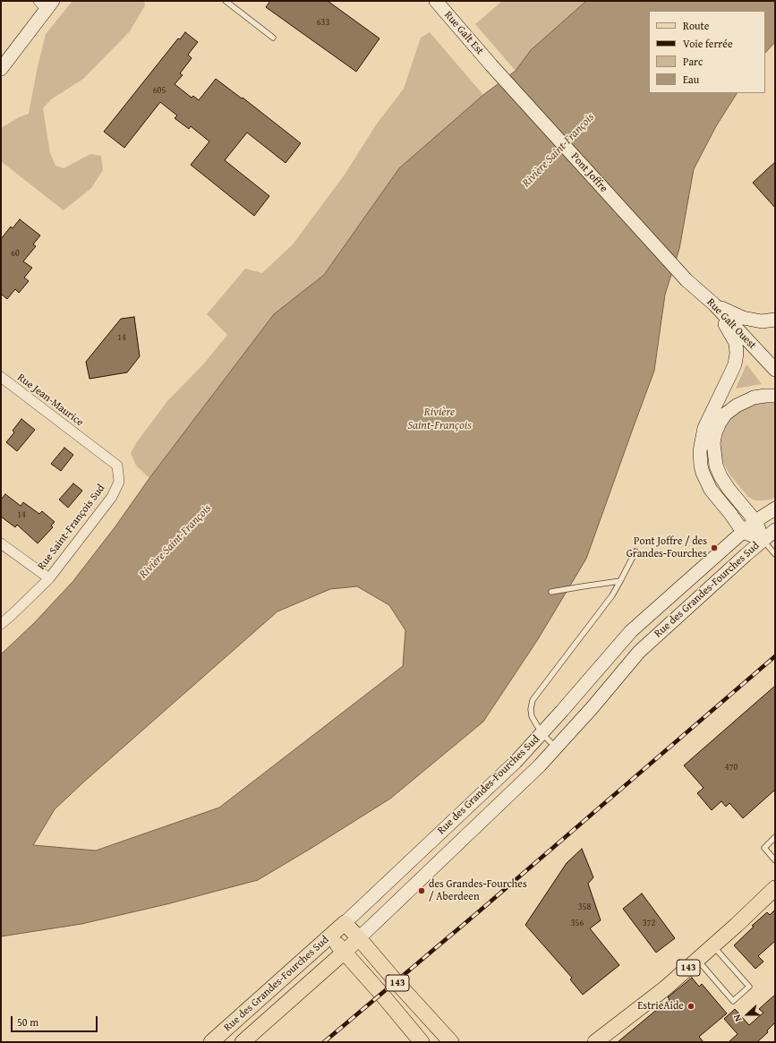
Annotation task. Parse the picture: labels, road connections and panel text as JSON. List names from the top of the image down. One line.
{"streets":{"main road":["Rue Galt Est","Pont Joffre","Rue Galt Ouest","Rue des Grandes-Fourches Sud","143"],"street":["Rue Jean-Maurice","Rue Saint-François Sud"]},"crossings":[["Rue Galt Est","Pont Joffre"],["Pont Joffre","Rue Galt Ouest"],["Rue Jean-Maurice","Rue Saint-François Sud"],["Rue des Grandes-Fourches Sud","143"]],"water":["Rivière Saint-François"],"places":["Pont Joffre / des Grandes-Fourches","des Grandes-Fourches / Aberdeen","EstrieAide"],"house_numbers":["633","605","60","14","14","470","358","356","372"],"legend":["Route","Voie ferrée","Parc","Eau"],"scale_bar":"50 m","north":"left"}
